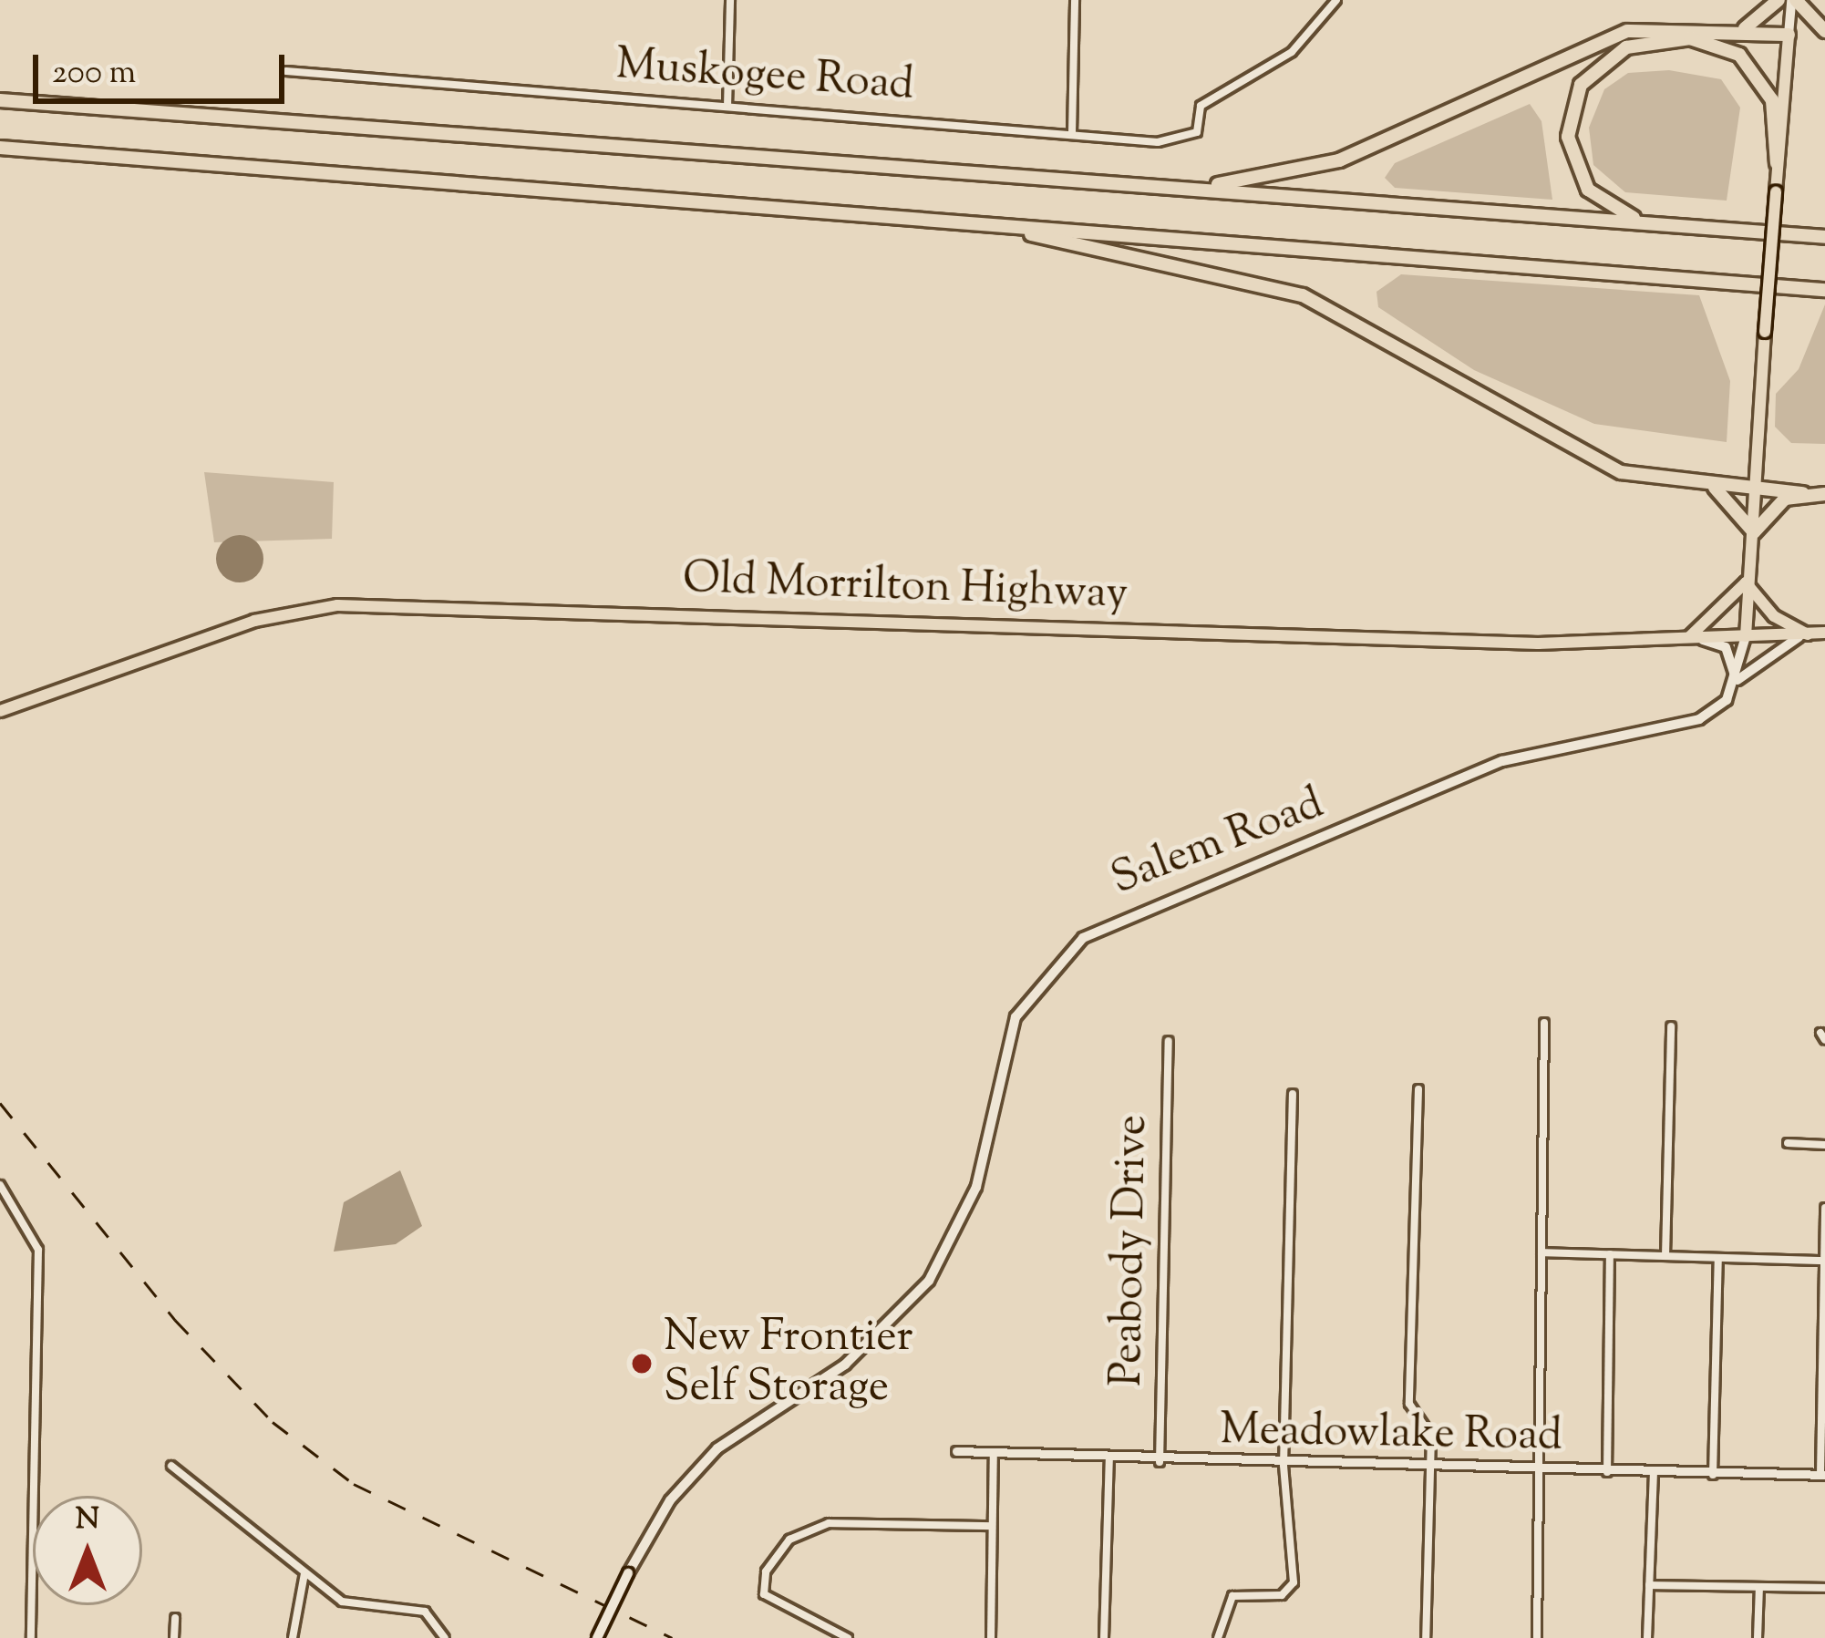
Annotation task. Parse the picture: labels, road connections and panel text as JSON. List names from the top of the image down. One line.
{"streets":{"main road":["Old Morrilton Highway","Salem Road"],"street":["Muskogee Road","Peabody Drive","Meadowlake Road"]},"crossings":[["Old Morrilton Highway","Salem Road"],["Peabody Drive","Meadowlake Road"]],"places":["New Frontier Self Storage"],"scale_bar":"200 m","north":"top"}
